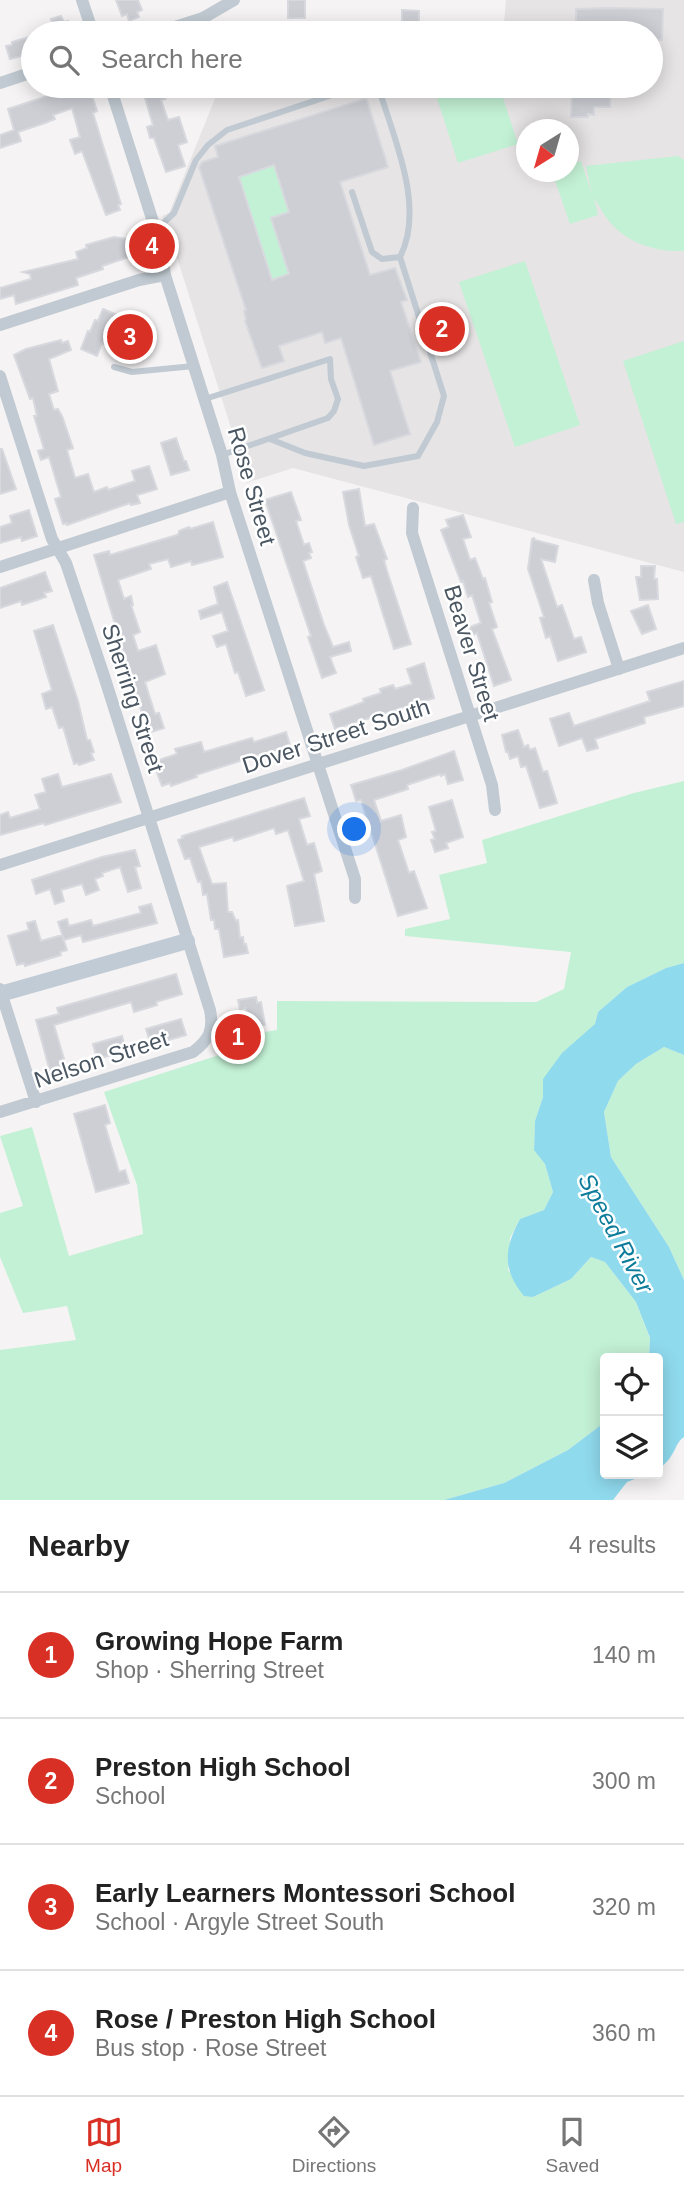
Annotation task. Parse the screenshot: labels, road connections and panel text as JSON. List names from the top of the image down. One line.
{"streets":{"street":["Rose Street","Beaver Street","Sherring Street","Dover Street South","Nelson Street"]},"crossings":[["Rose Street","Dover Street South"],["Beaver Street","Dover Street South"],["Sherring Street","Dover Street South"],["Sherring Street","Nelson Street"]],"water":["Speed River"],"north":"bottom left","page":{"search":"Search here","pins":["4","2","3","1"],"heading":["Nearby","4 results"],"list":[{"mark":"1","name":"Growing Hope Farm","note":"Shop · Sherring Street","value":"140 m"},{"mark":"2","name":"Preston High School","note":"School","value":"300 m"},{"mark":"3","name":"Early Learners Montessori School","note":"School · Argyle Street South","value":"320 m"},{"mark":"4","name":"Rose / Preston High School","note":"Bus stop · Rose Street","value":"360 m"}],"nav":["Map","Directions","Saved"]}}
